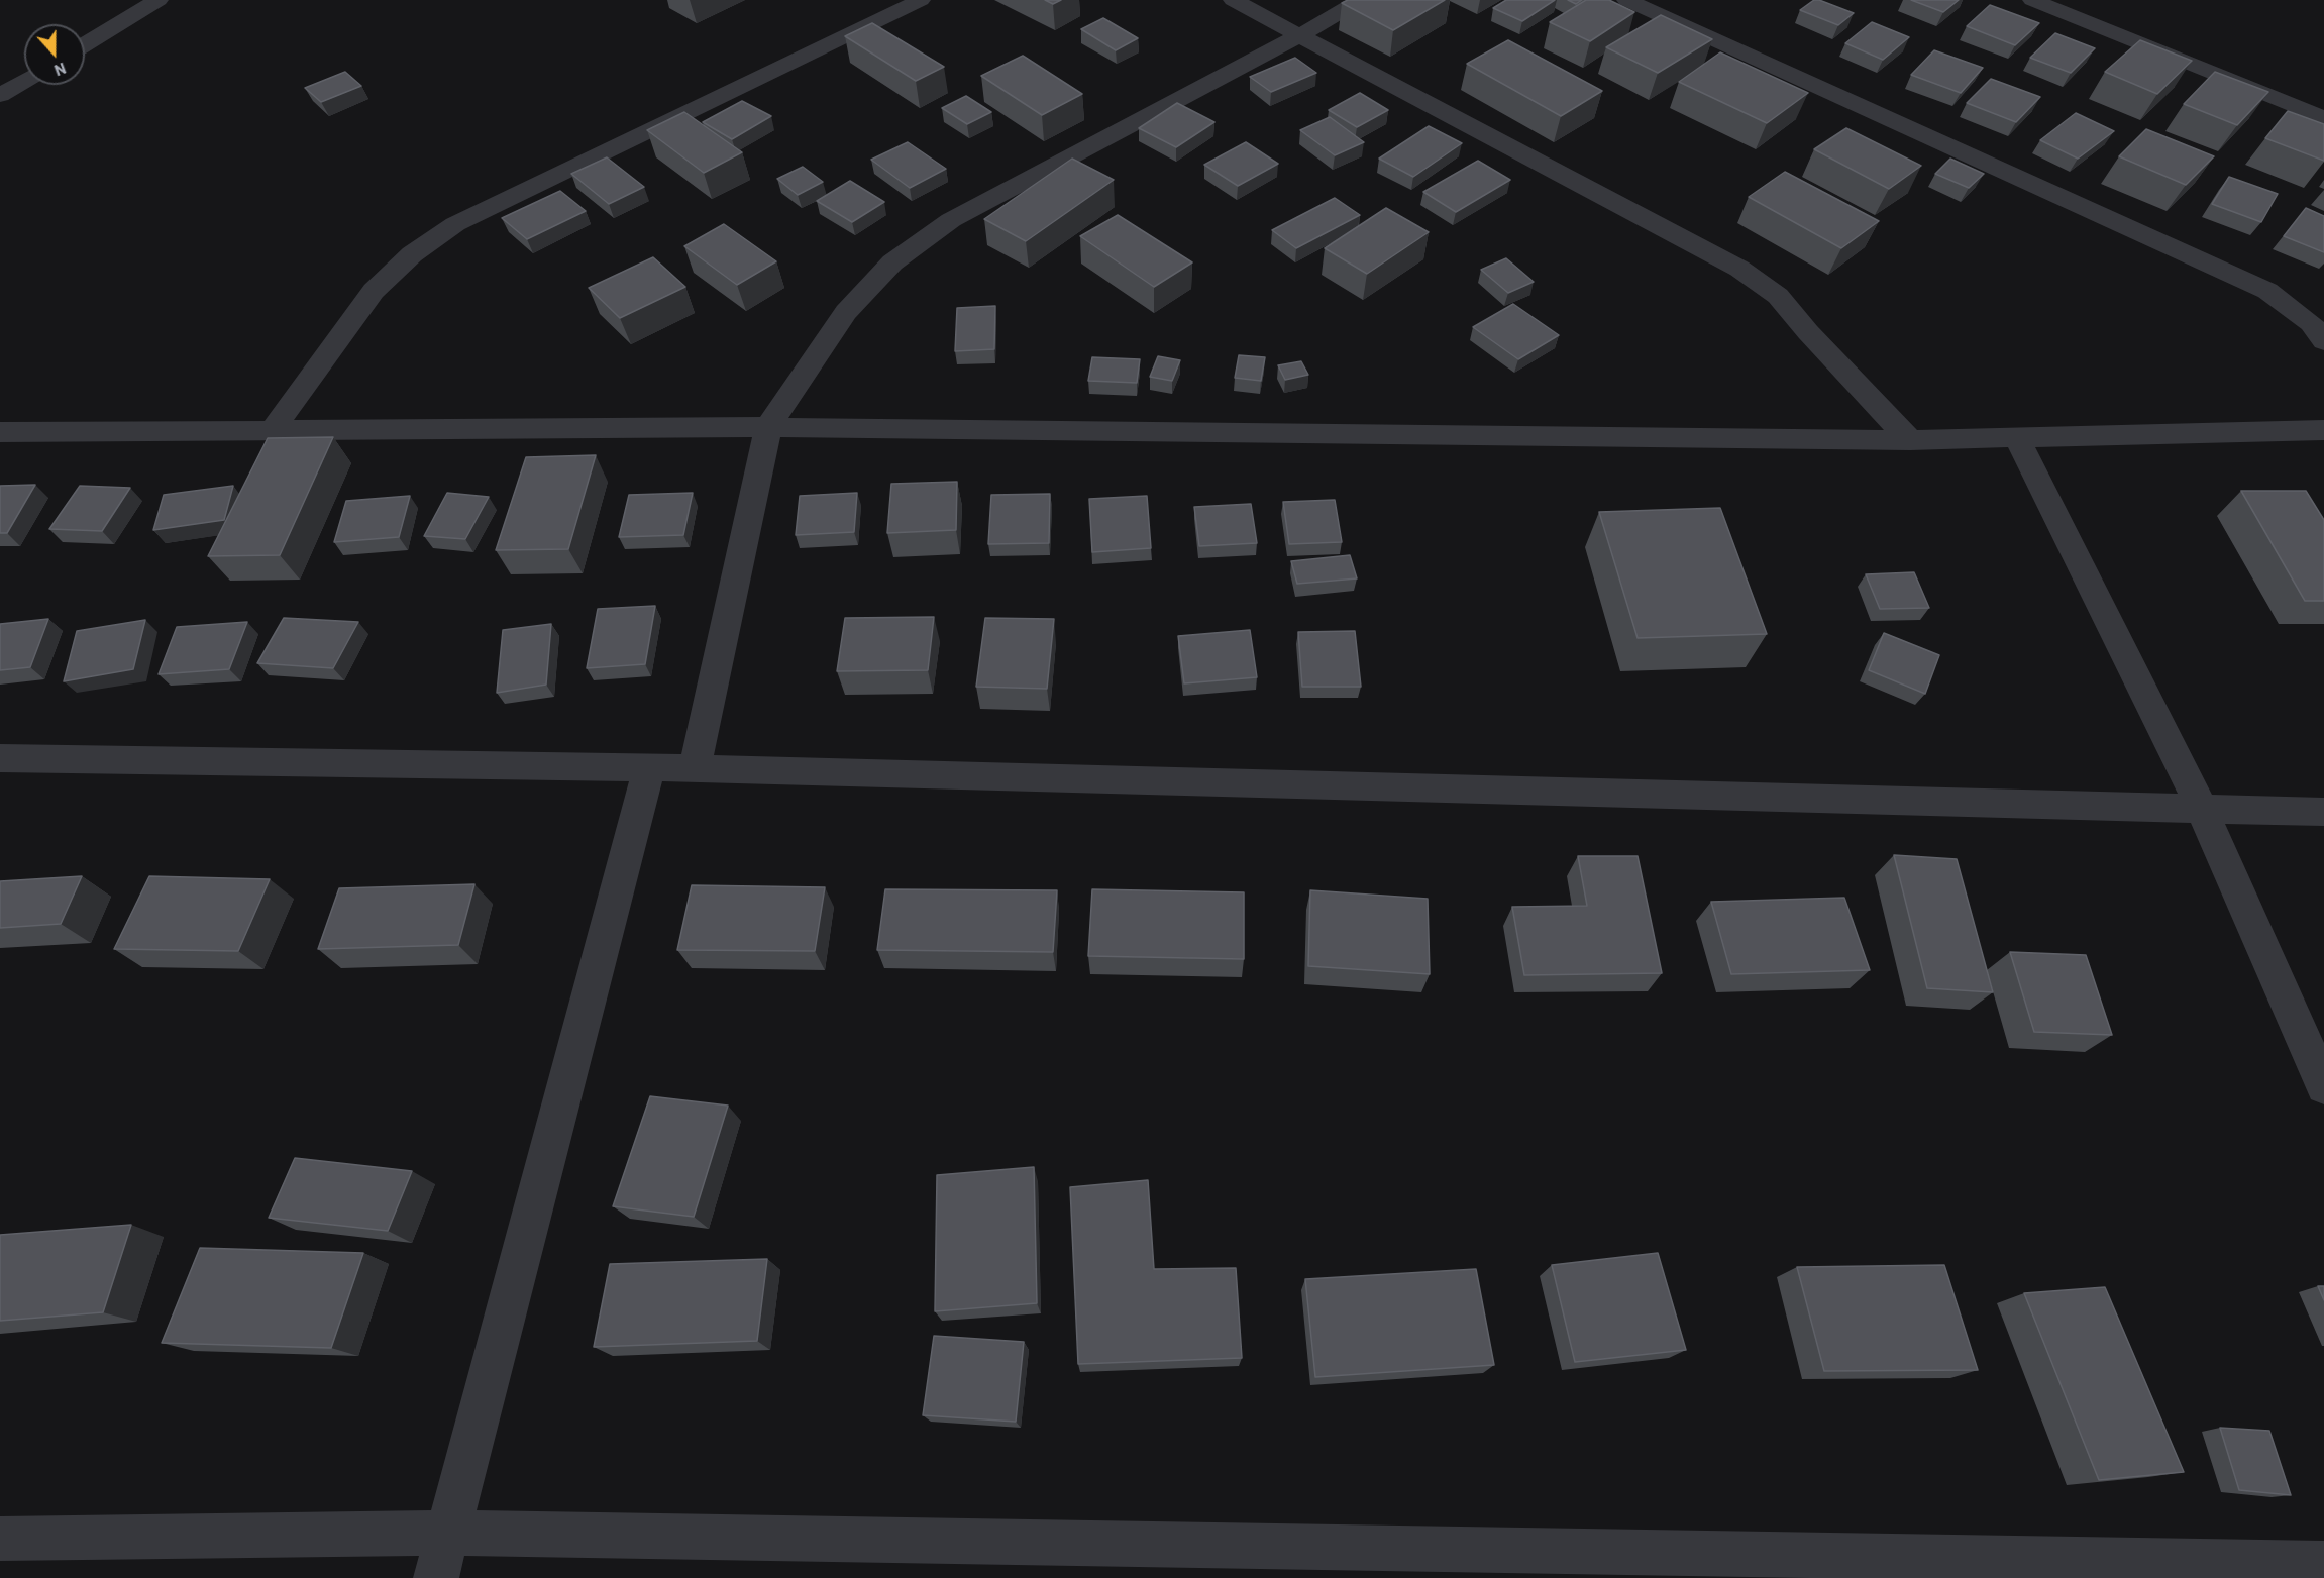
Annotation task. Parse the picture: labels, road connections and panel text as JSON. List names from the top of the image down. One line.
{"north":"bottom"}
